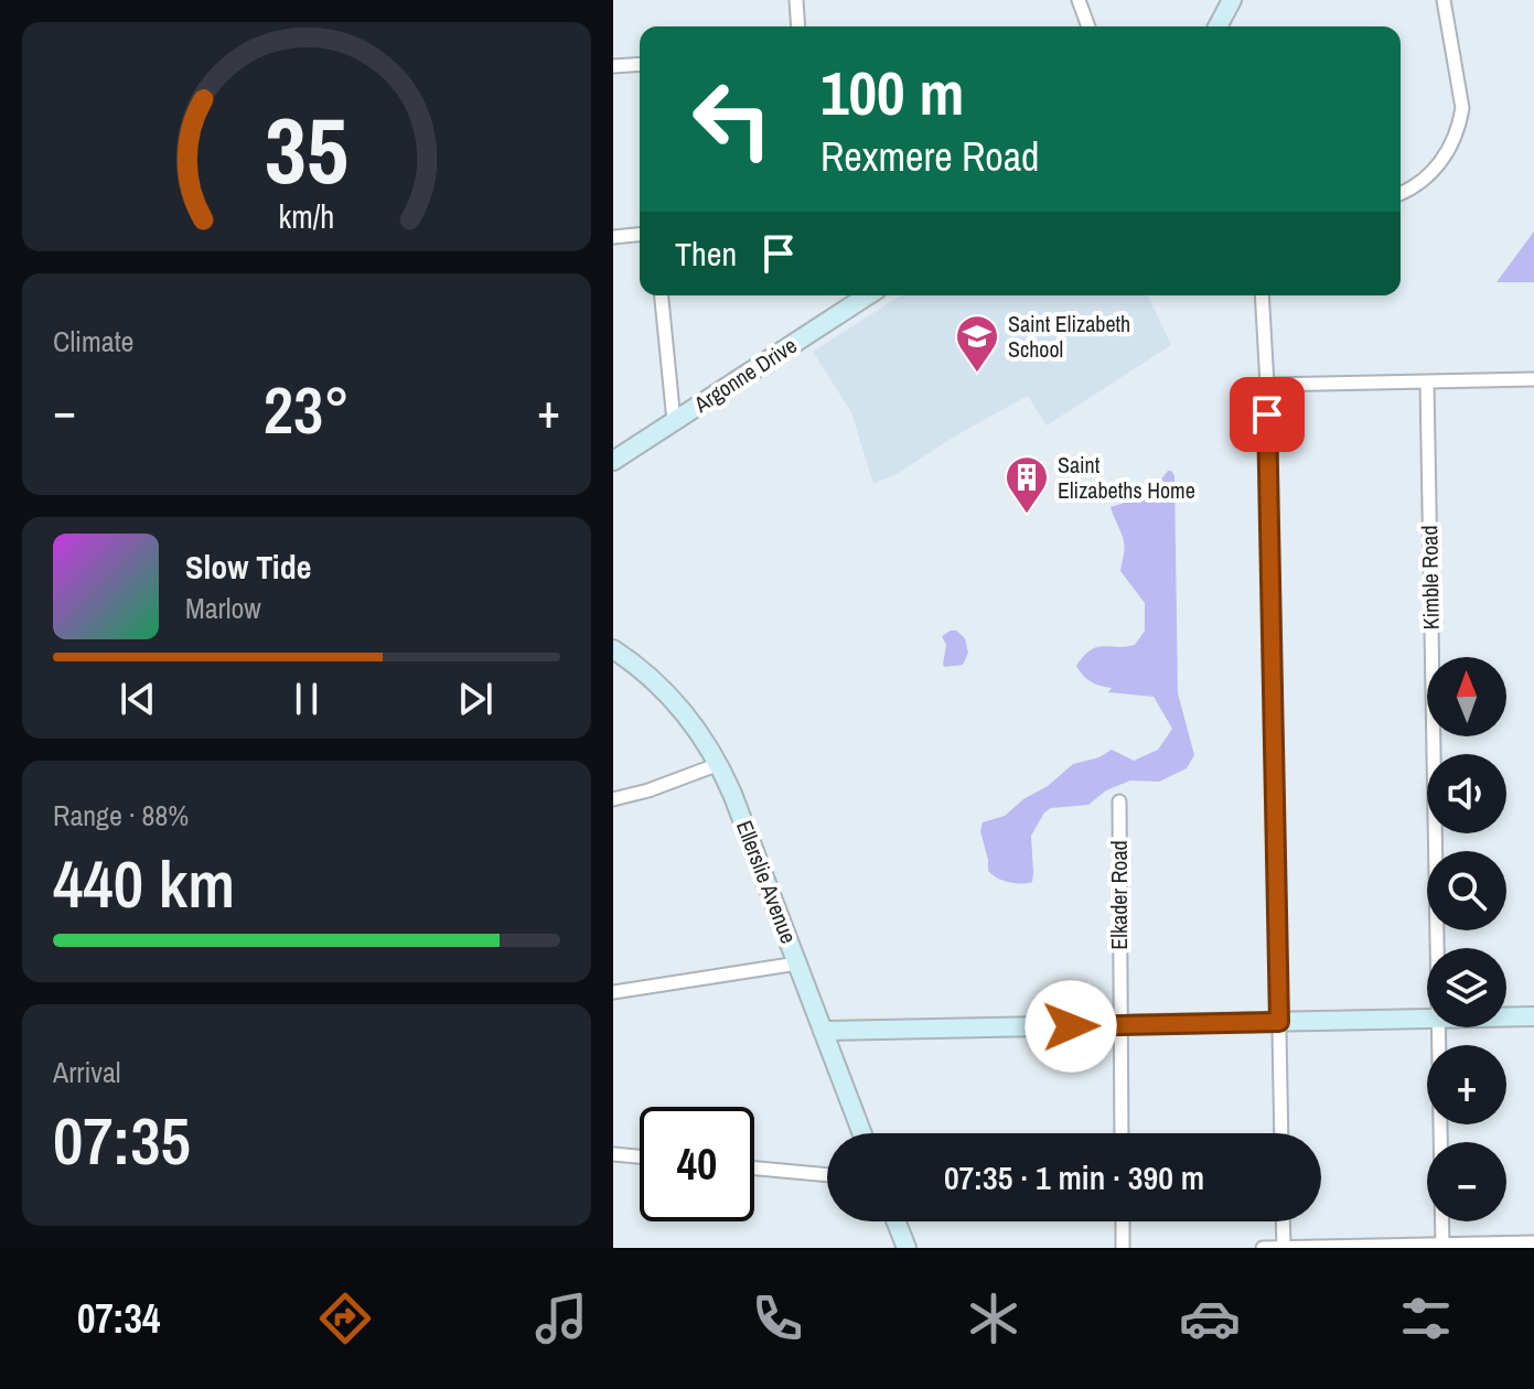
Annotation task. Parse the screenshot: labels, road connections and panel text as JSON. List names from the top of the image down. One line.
{"streets":{"street":["Argonne Drive","Kimble Road","Ellerslie Avenue","Elkader Road"]},"places":{"school or university":["Saint Elizabeth School"],"building":["Saint Elizabeths Home"]},"north":"top","page":{"turn":["100 m","Rexmere Road"],"then":"Then","tile":["Climate",["Range · 88%","440 km"],["Arrival","07:35"]],"heat":["−","23°","+"],"song":["Slow Tide","Marlow"],"map_buttons":["+","−"],"limit":"40","trip":"07:35 · 1 min · 390 m","tabs":"07:34","gauge":["35","km/h"]}}
